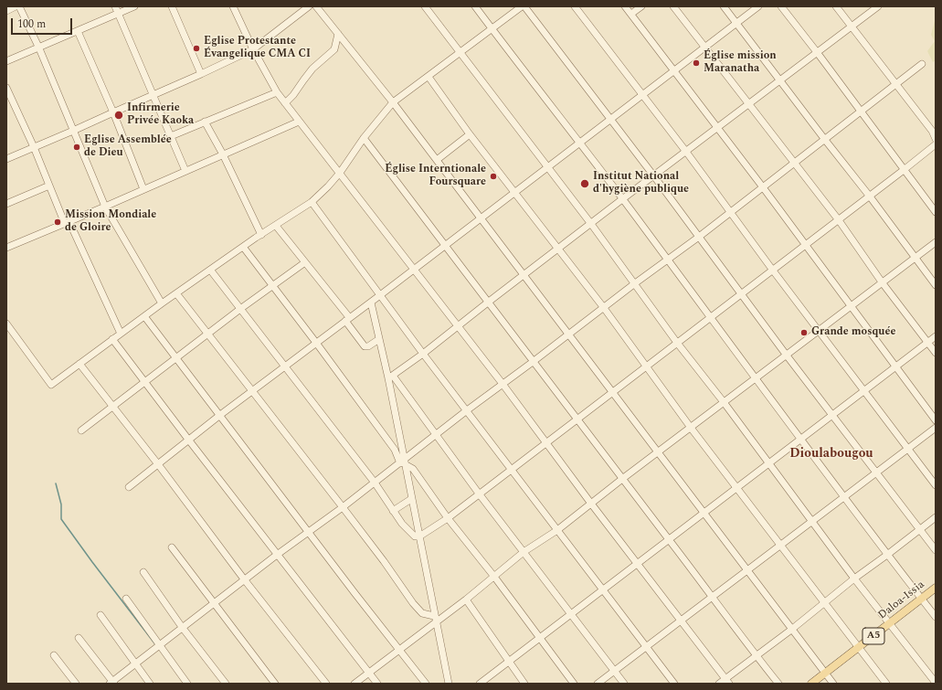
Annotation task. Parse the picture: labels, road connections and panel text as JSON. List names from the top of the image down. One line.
{"streets":{"main road":["Daloa-Issia","A5"]},"districts":["Dioulabougou"],"places":["Eglise Protestante Évangelique CMA CI","Église mission Maranatha","Infirmerie Privée Kaoka","Eglise Assemblée de Dieu","Église Interntionale Foursquare","Institut National d'hygiène publique","Mission Mondiale de Gloire","Grande mosquée"],"scale_bar":"100 m"}
